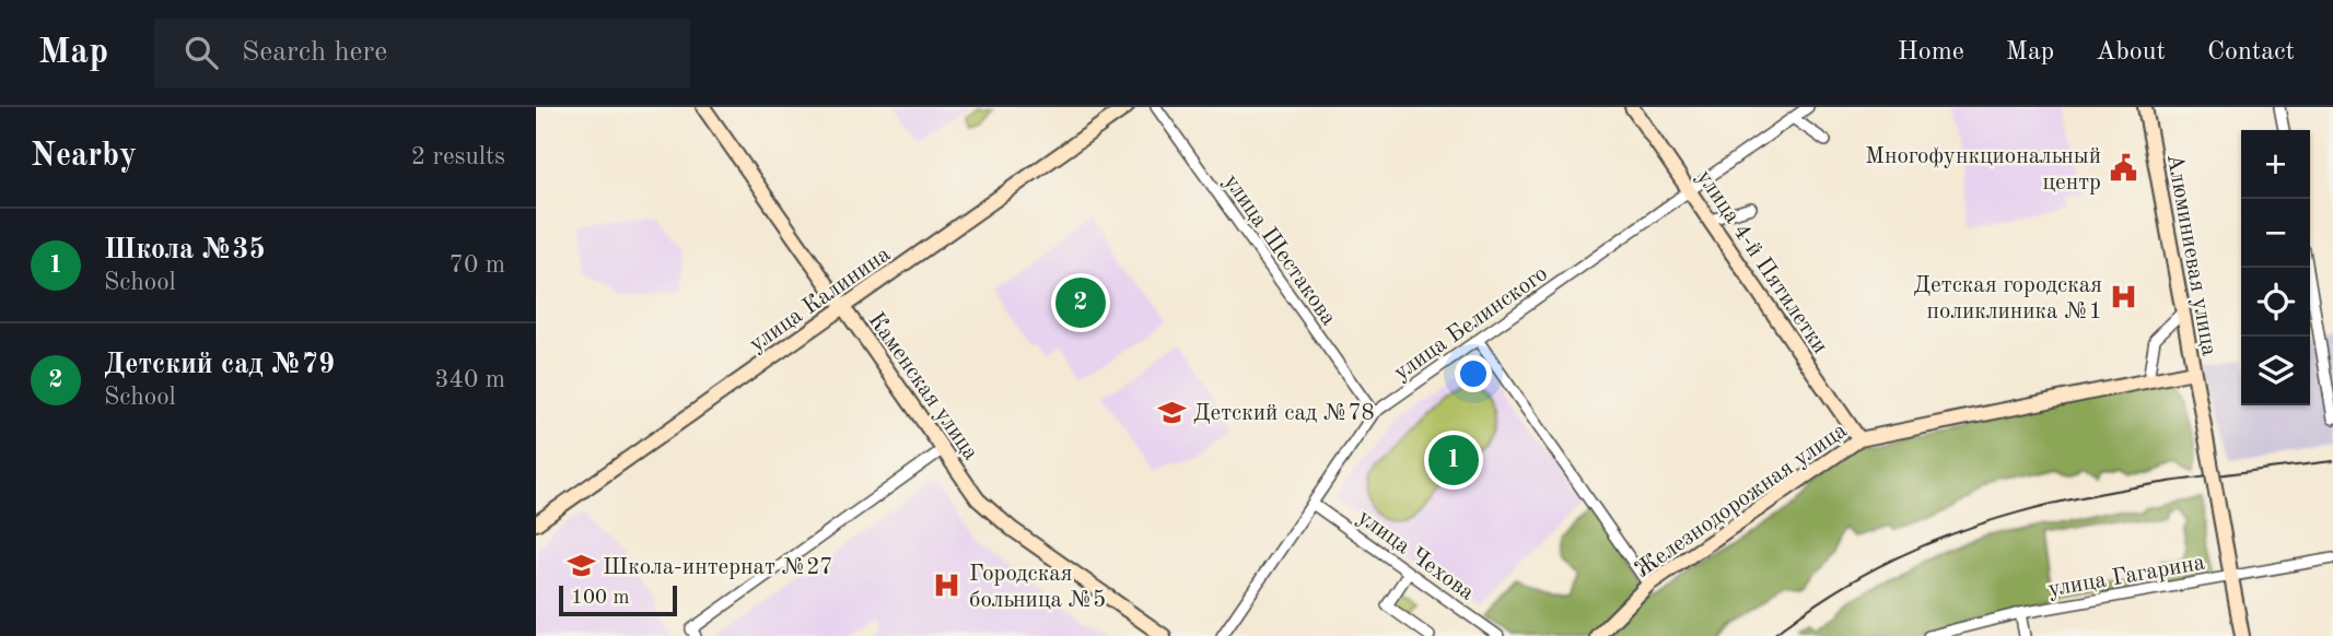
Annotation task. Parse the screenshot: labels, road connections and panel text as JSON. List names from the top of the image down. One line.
{"streets":{"street":["улица Шестакова","Алюминиевая улица","улица 4-й Пятилетки","улица Калинина","улица Белинского","Каменская улица","Железнодорожная улица","улица Чехова","улица Гагарина"]},"crossings":[["улица Шестакова","улица Белинского"],["Алюминиевая улица","Железнодорожная улица"],["Алюминиевая улица","улица Гагарина"],["улица 4-й Пятилетки","улица Белинского"],["улица 4-й Пятилетки","Железнодорожная улица"],["улица Калинина","Каменская улица"],["улица Белинского","улица Чехова"]],"places":{"public building":["Многофункциональный центр"],"hospital":["Детская городская поликлиника №1","Городская больница №5"],"school or university":["Детский сад №78","Школа-интернат №27"]},"scale_bar":"100 m","page":{"header":"Map","search":"Search here","nav":["Home","Map","About","Contact"],"heading":["Nearby","2 results"],"map_buttons":["+","−"],"list":[{"mark":"1","name":"Школа №35","note":"School","value":"70 m"},{"mark":"2","name":"Детский сад №79","note":"School","value":"340 m"}],"pins":["2","1"],"scale":"100 m"}}
